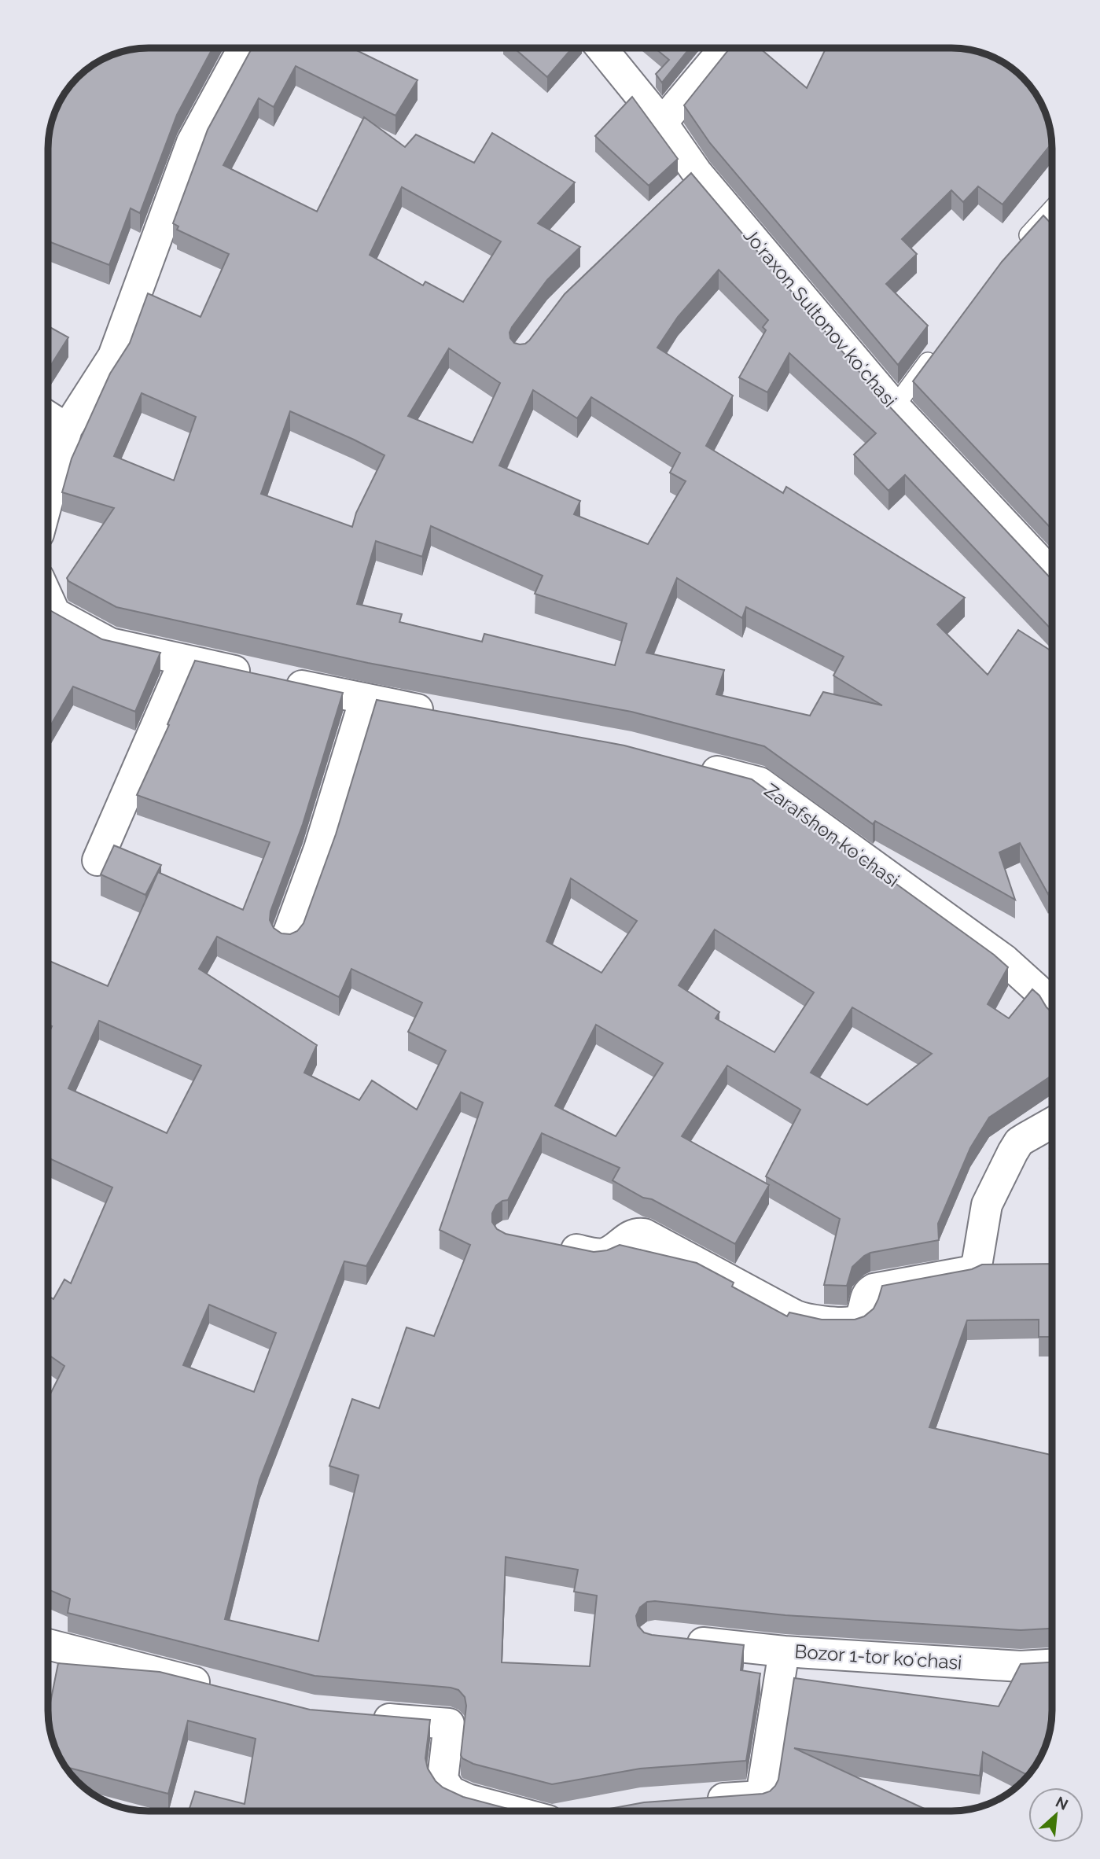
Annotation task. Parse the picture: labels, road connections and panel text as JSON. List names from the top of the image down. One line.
{"streets":{"street":["Joʻraxon Sultonov koʻchasi","Zarafshon koʻchasi","Bozor 1-tor koʻchasi"]},"north":"top right"}
